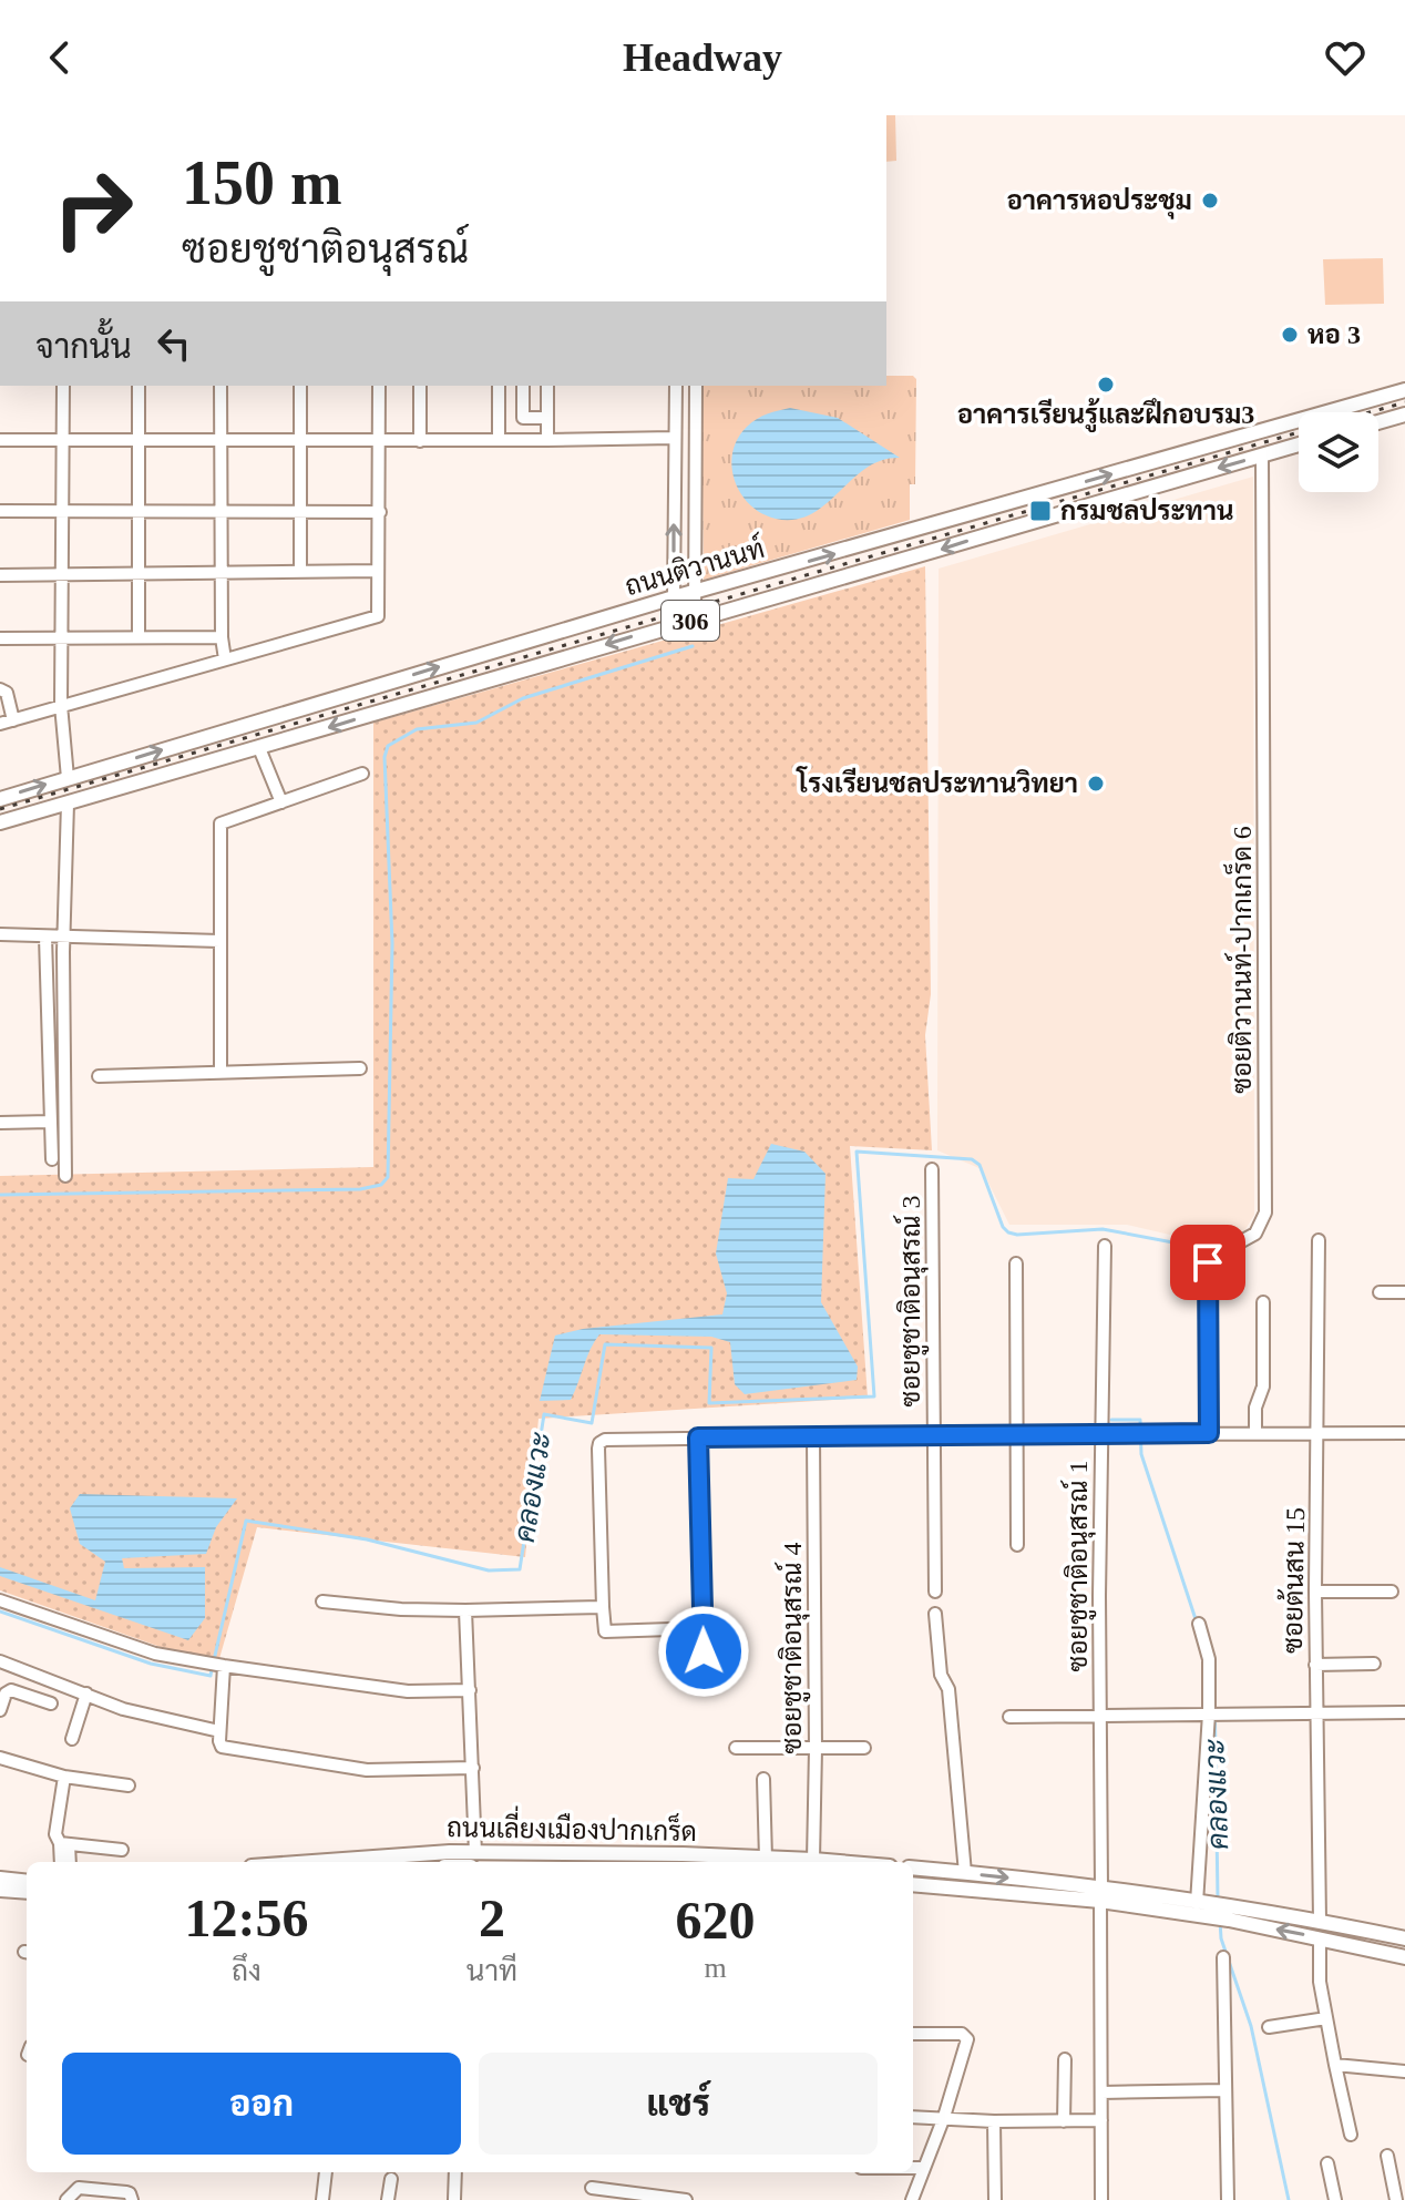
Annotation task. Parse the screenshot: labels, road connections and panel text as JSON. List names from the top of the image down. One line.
{"streets":{"main road":["ถนนติวานนท์","306","ถนนเลี่ยงเมืองปากเกร็ด"],"street":["ซอยติวานนท์-ปากเกร็ด 6","ซอยชูชาติอนุสรณ์ 3","ซอยชูชาติอนุสรณ์ 1","ซอยต้นสน 15","ซอยชูชาติอนุสรณ์ 4"]},"crossings":[["ถนนติวานนท์","ซอยติวานนท์-ปากเกร็ด 6"],["ซอยชูชาติอนุสรณ์ 4","ถนนเลี่ยงเมืองปากเกร็ด"]],"water":["คลองแวะ"],"places":{"other":["อาคารหอประชุม","หอ 3","อาคารเรียนรู้และฝึกอบรม3","โรงเรียนชลประทานวิทยา"],"transit":["กรมชลประทาน"]},"page":{"header":"Headway","turn":["150 m","ซอยชูชาติอนุสรณ์"],"then":"จากนั้น","eta":["12:56","ถึง","2","นาที","620","m"],"buttons":["ออก","แชร์"]}}
